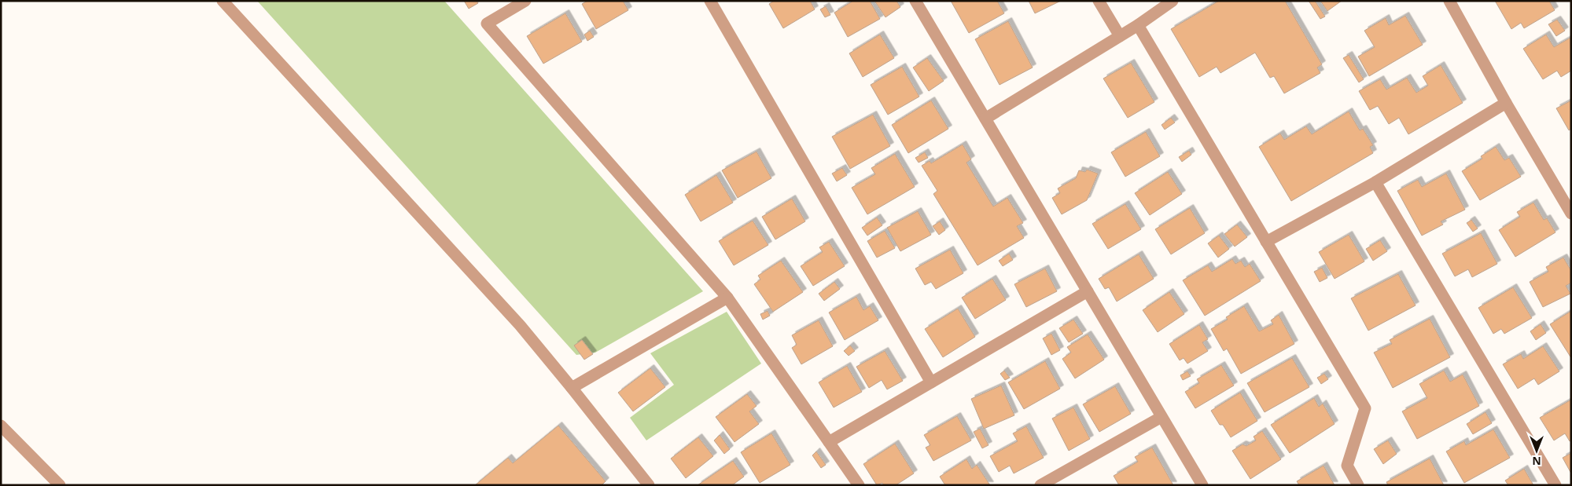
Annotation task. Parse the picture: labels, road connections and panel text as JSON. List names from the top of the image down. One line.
{"north":"bottom"}
